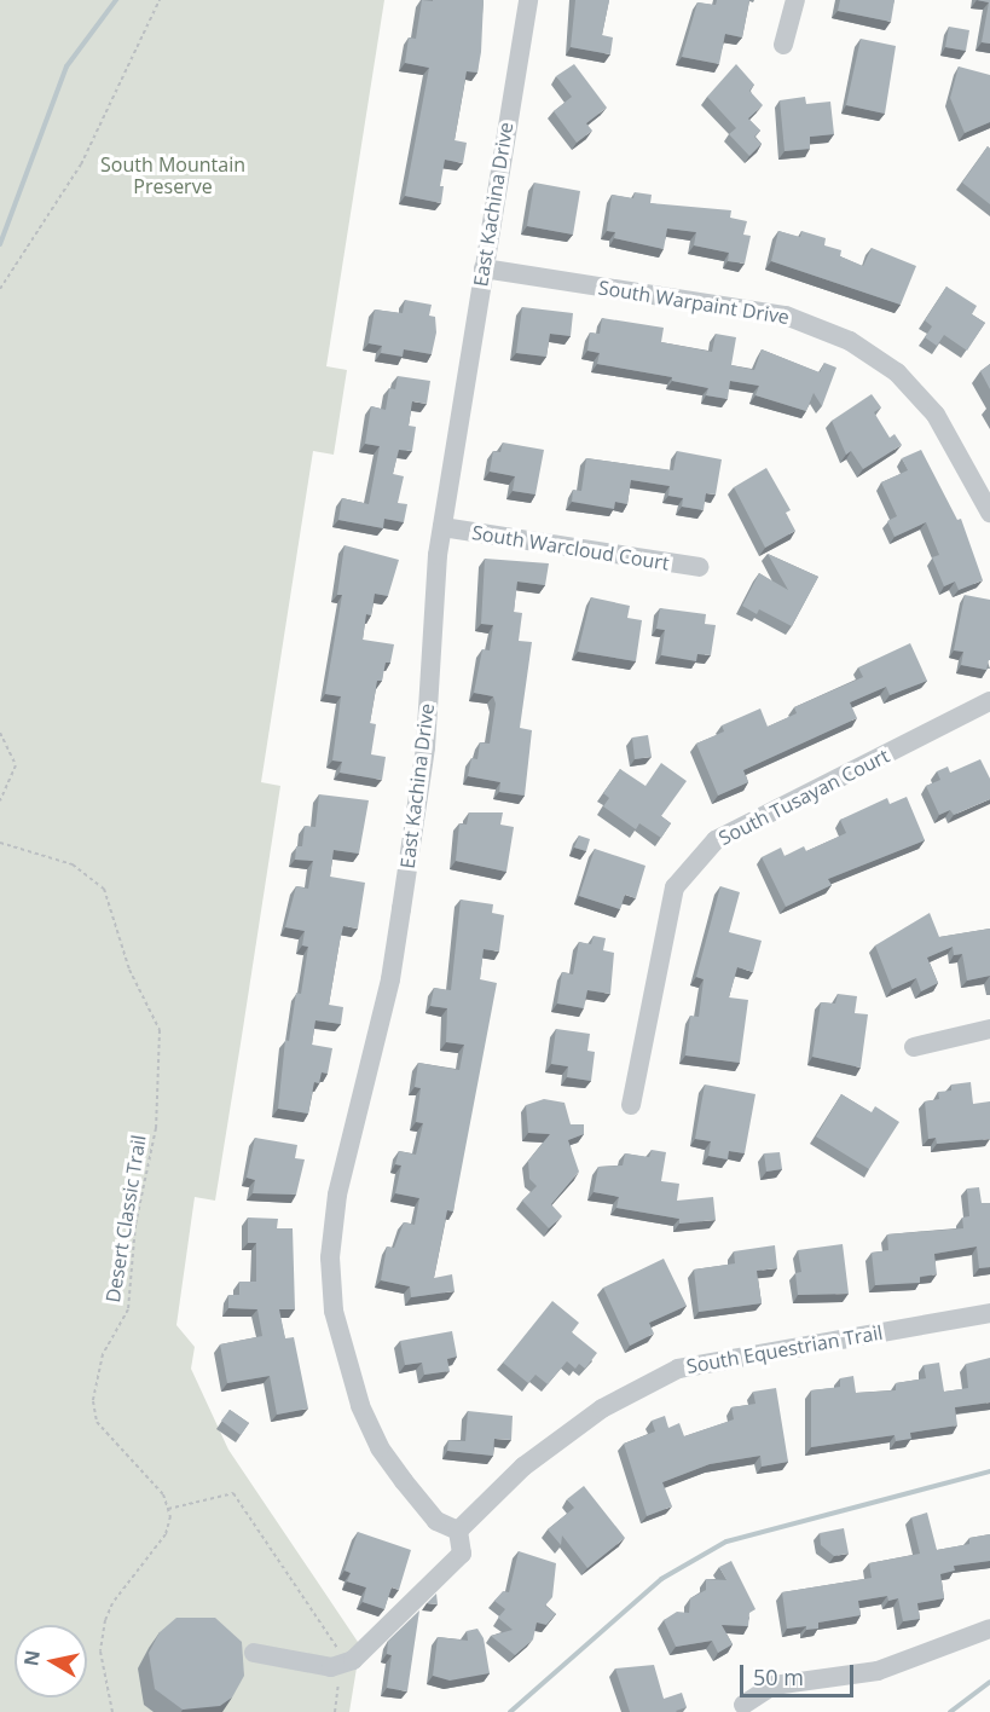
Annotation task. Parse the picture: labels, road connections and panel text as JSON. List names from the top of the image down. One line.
{"streets":{"street":["East Kachina Drive","South Warpaint Drive","South Warcloud Court","South Tusayan Court","South Equestrian Trail"],"path":["Desert Classic Trail"]},"crossings":[["East Kachina Drive","South Warpaint Drive"],["East Kachina Drive","South Warcloud Court"],["East Kachina Drive","South Equestrian Trail"]],"parks":["South Mountain Preserve"],"scale_bar":"50 m","north":"left"}
